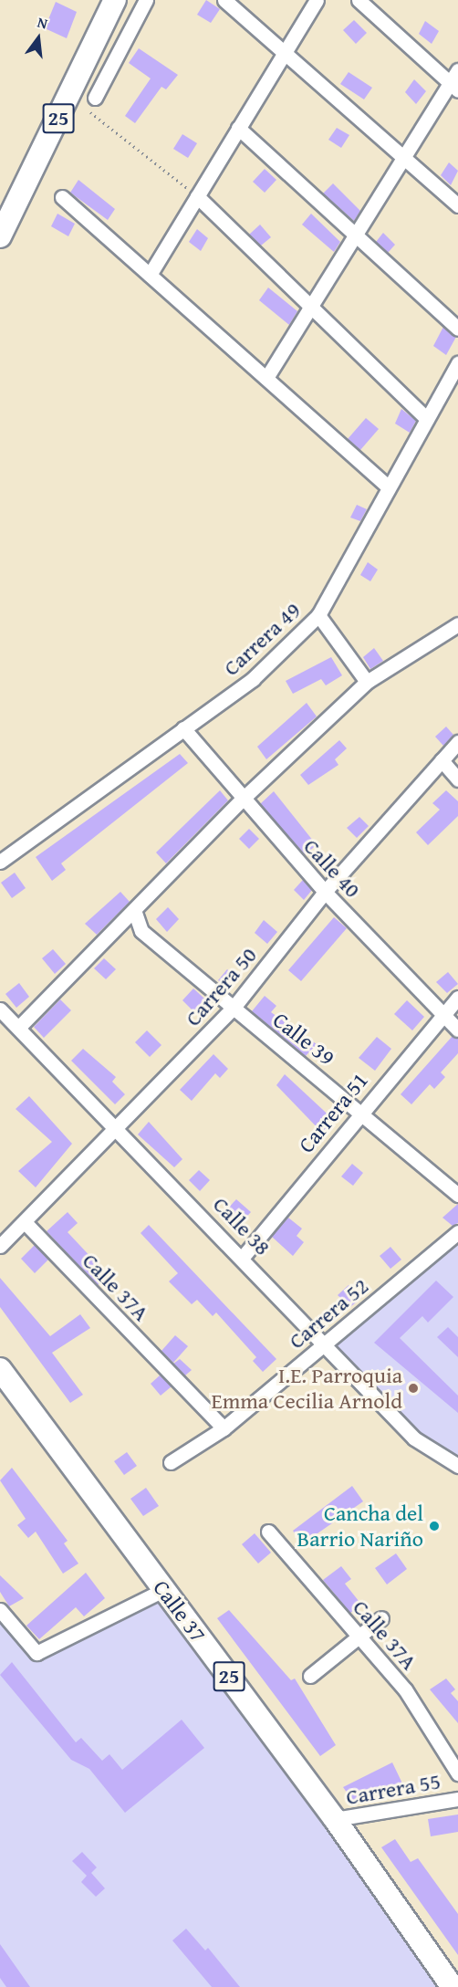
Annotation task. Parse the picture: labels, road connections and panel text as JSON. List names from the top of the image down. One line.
{"streets":{"main road":["25","Calle 37"],"street":["Carrera 49","Calle 40","Carrera 50","Calle 39","Carrera 51","Calle 38","Calle 37A","Carrera 52","Carrera 55"]},"crossings":[["Carrera 49","Calle 40"],["Calle 40","Carrera 50"],["Calle 40","Carrera 51"],["Carrera 50","Calle 39"],["Carrera 50","Calle 38"],["Carrera 50","Calle 37A"],["Calle 39","Carrera 51"],["Carrera 51","Calle 38"],["Calle 38","Carrera 52"],["Calle 37A","Carrera 52"],["Calle 37","Carrera 55"]],"places":["I.E. Parroquia Emma Cecilia Arnold","Cancha del Barrio Nariño"],"north":"top"}
